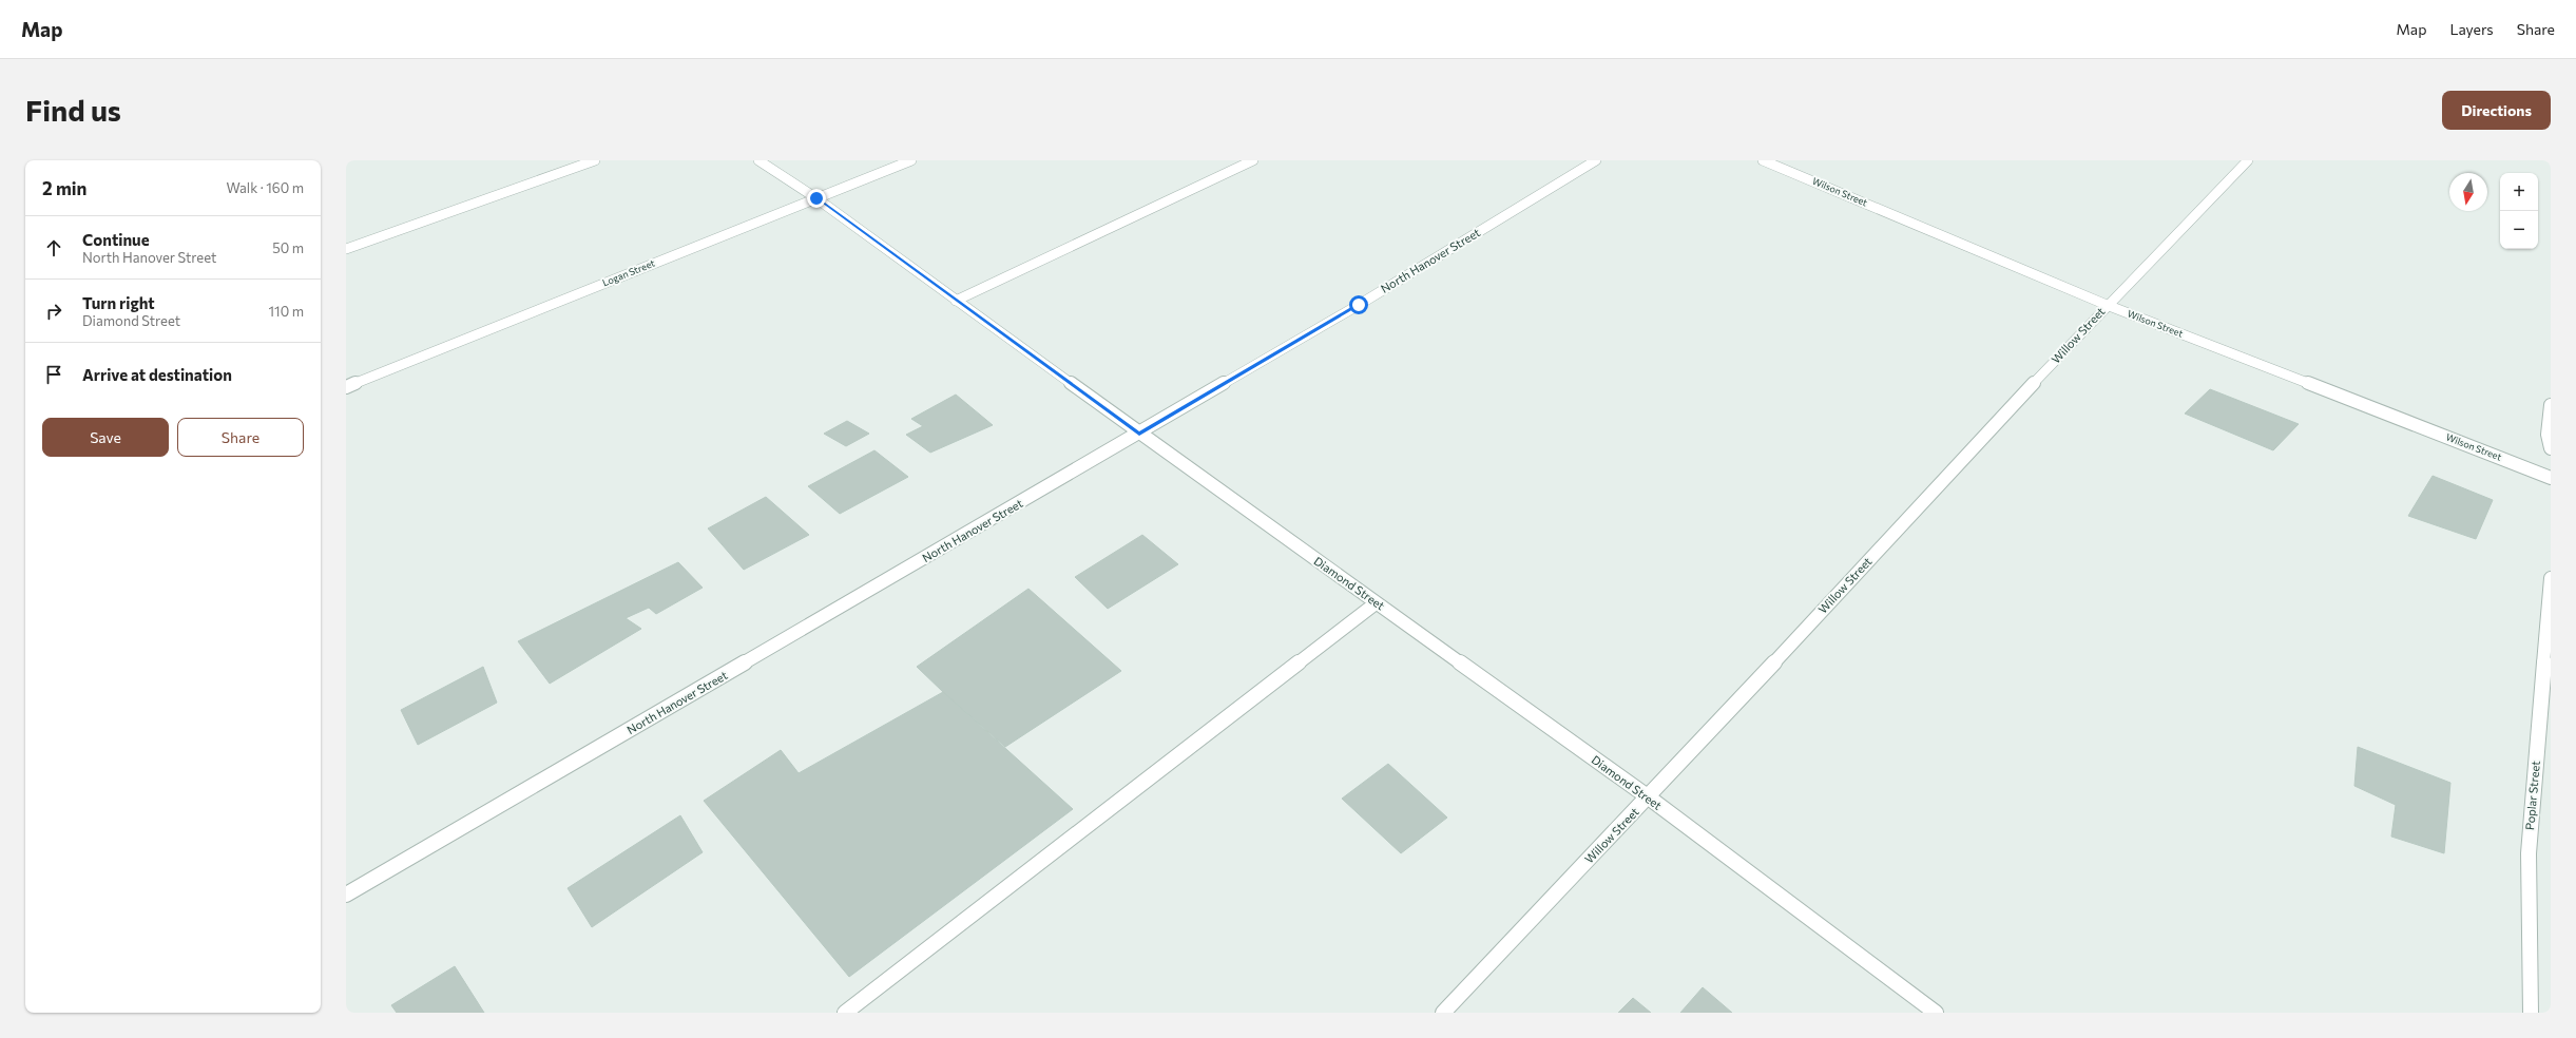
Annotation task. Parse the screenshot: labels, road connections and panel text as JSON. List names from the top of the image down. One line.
{"streets":{"street":["Wilson Street","North Hanover Street","Logan Street","Willow Street","Diamond Street","Poplar Street"]},"crossings":[["Wilson Street","Willow Street"],["North Hanover Street","Diamond Street"],["Logan Street","Diamond Street"],["Willow Street","Diamond Street"]],"north":"bottom","page":{"header":"Map","nav":["Map","Layers","Share"],"buttons":["Directions",["Save","Share"]],"title":"Find us","heading":["2 min","Walk · 160 m"],"map_buttons":["+","−"],"list":[["Continue","North Hanover Street","50 m"],["Turn right","Diamond Street","110 m"],"Arrive at destination"]}}
